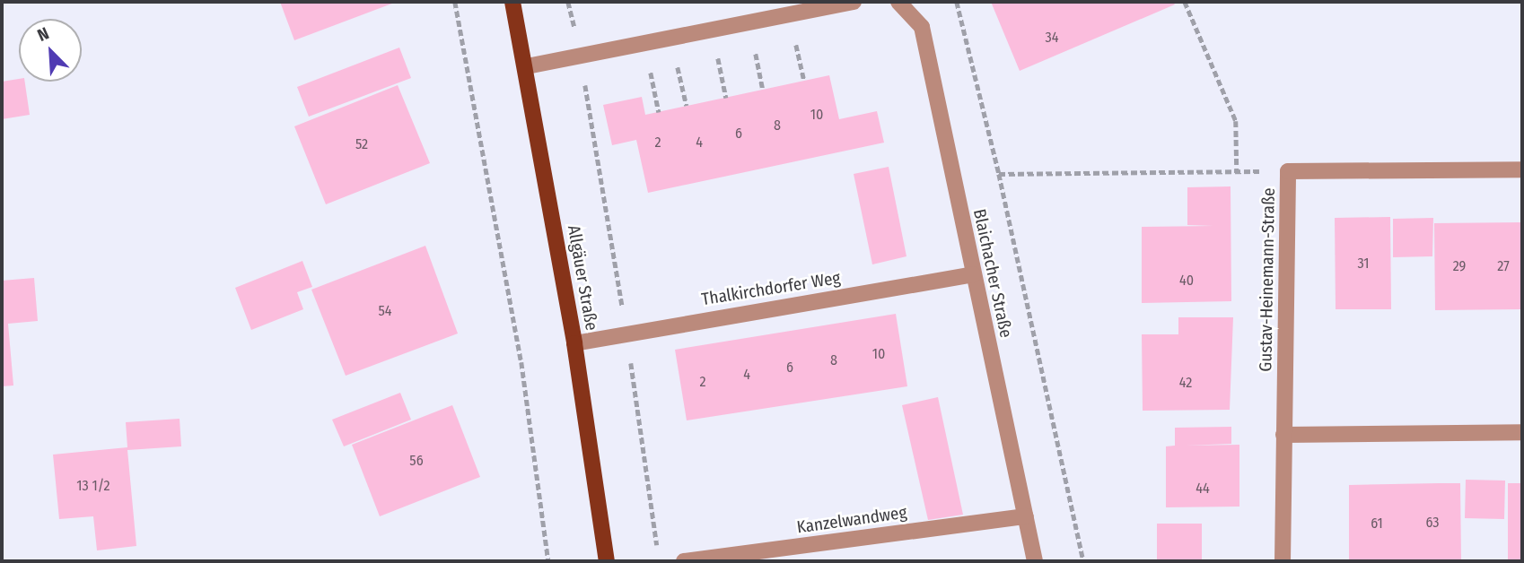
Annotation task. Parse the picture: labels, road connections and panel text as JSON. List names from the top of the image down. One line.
{"streets":{"main road":["Allgäuer Straße"],"street":["Blaichacher Straße","Gustav-Heinemann-Straße","Thalkirchdorfer Weg","Kanzelwandweg"]},"crossings":[["Blaichacher Straße","Thalkirchdorfer Weg"],["Blaichacher Straße","Kanzelwandweg"],["Allgäuer Straße","Thalkirchdorfer Weg"]],"house_numbers":["34","10","8","6","2","4","52","31","29","27","40","54","10","8","6","4","2","42","56","13 1/2","44","63","61"],"north":"top left"}
